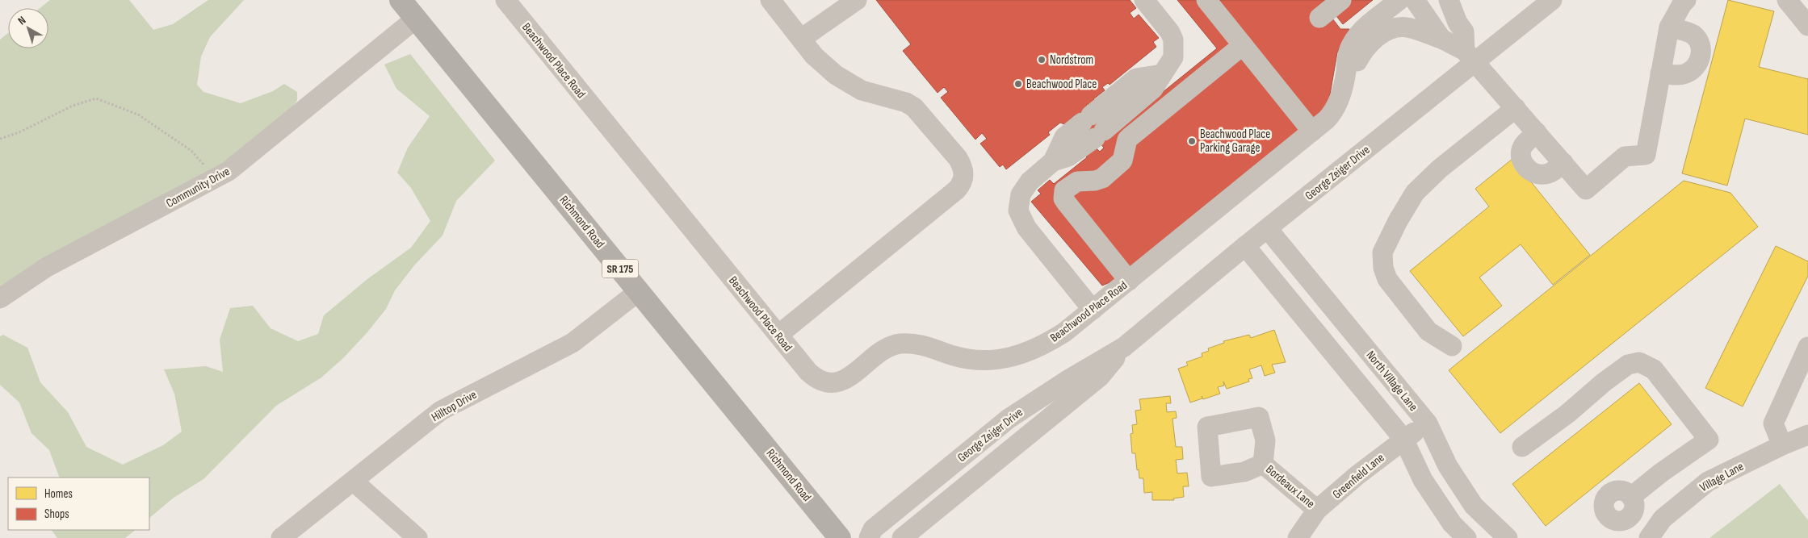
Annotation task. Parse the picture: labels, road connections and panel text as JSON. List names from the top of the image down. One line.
{"streets":{"main road":["Richmond Road","SR 175"],"street":["Beachwood Place Road","George Zeiger Drive","Community Drive","North Village Lane","Hilltop Drive","Greenfield Lane","Village Lane","Bordeaux Lane"]},"crossings":[["George Zeiger Drive","North Village Lane"],["Community Drive","Richmond Road"],["Richmond Road","Hilltop Drive"],["North Village Lane","Greenfield Lane"],["Greenfield Lane","Bordeaux Lane"]],"places":["Nordstrom","Beachwood Place","Beachwood Place Parking Garage"],"legend":["Homes","Shops"],"north":"top left"}
